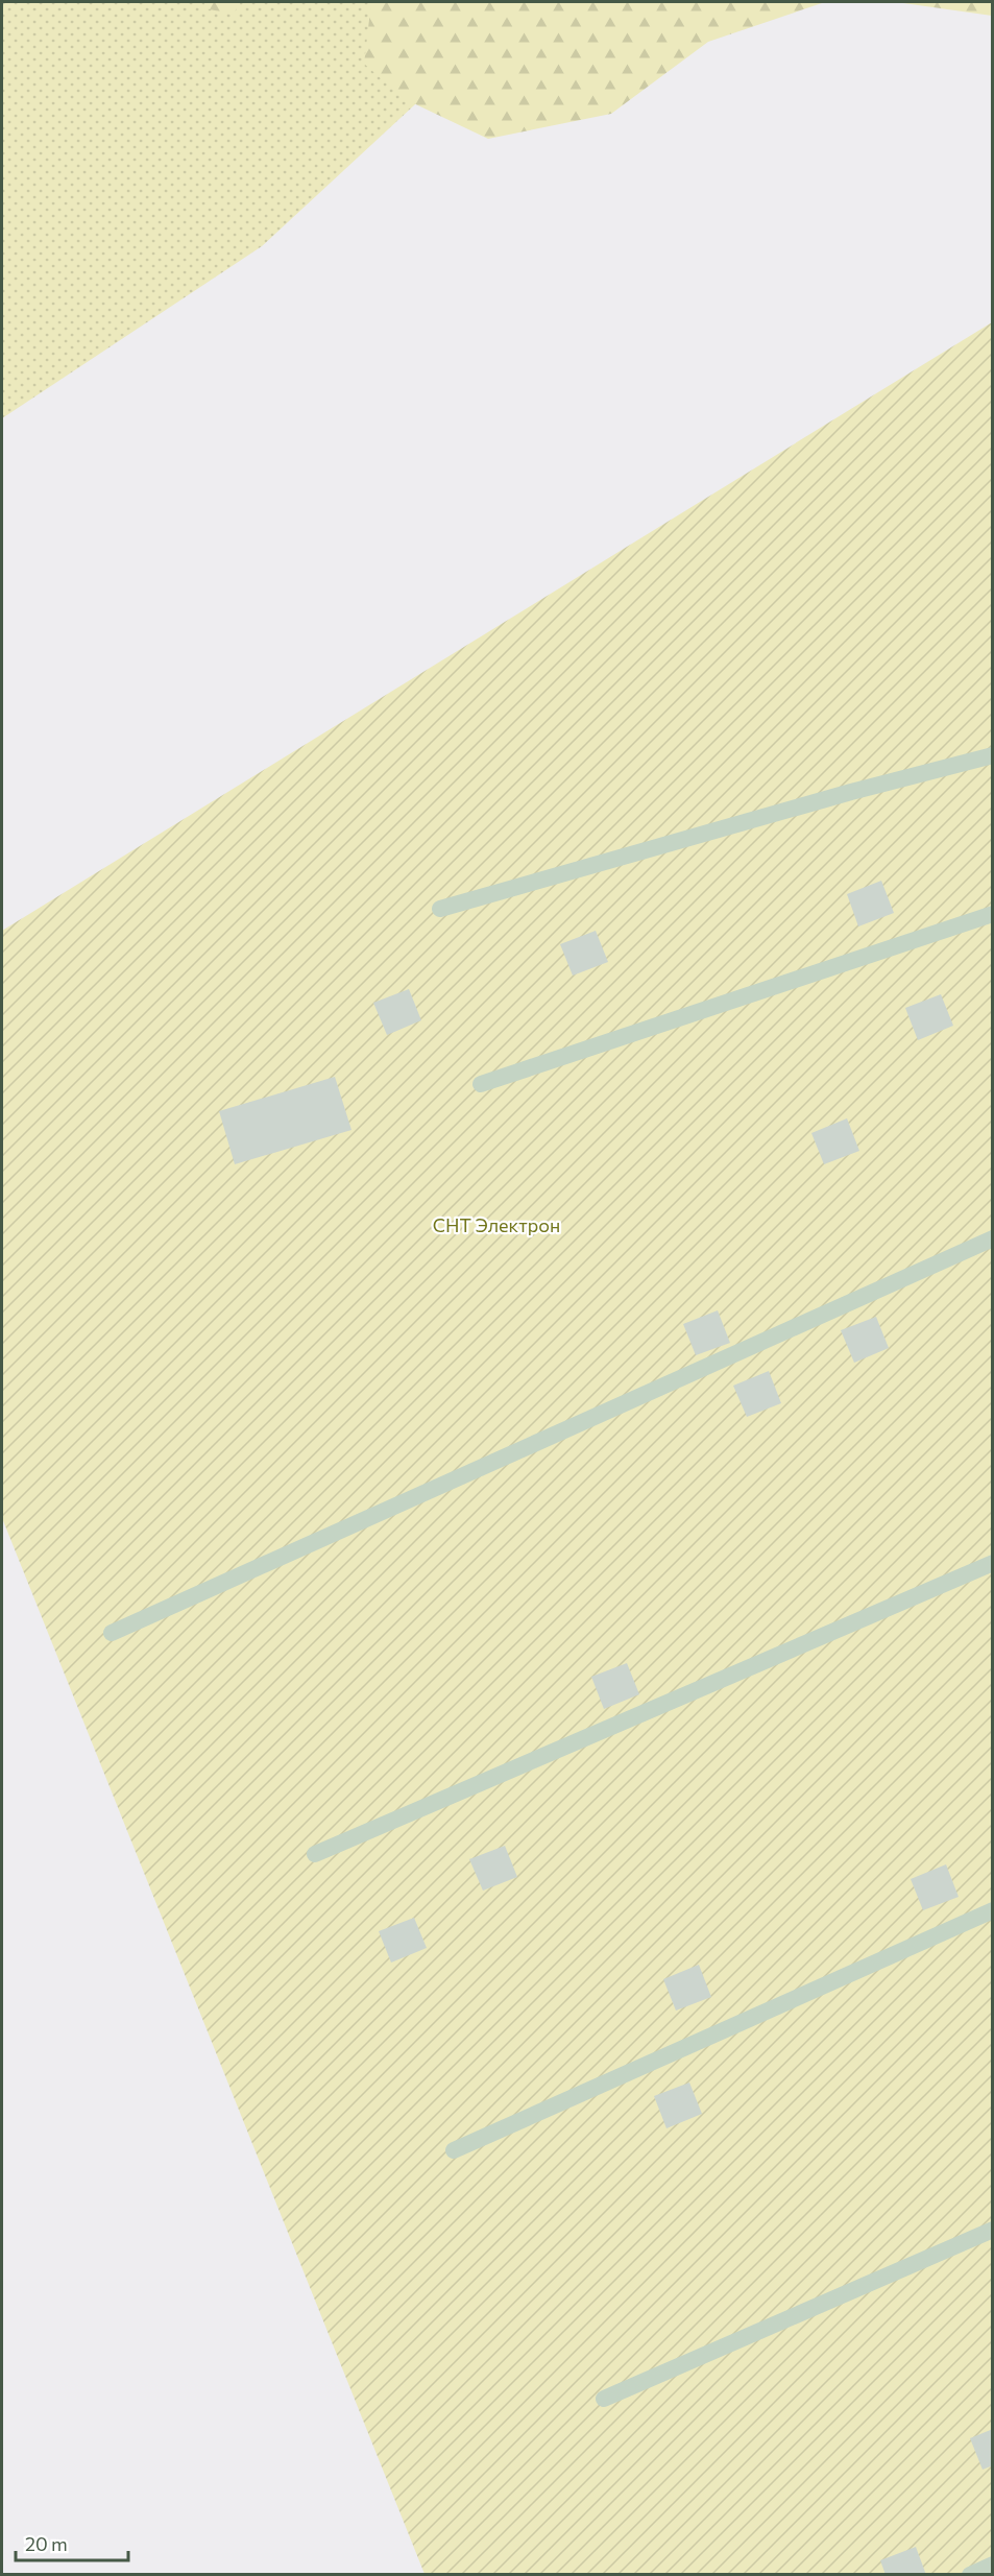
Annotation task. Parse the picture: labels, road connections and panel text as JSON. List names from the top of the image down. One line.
{"parks":["СНТ Электрон"],"scale_bar":"20 m"}
